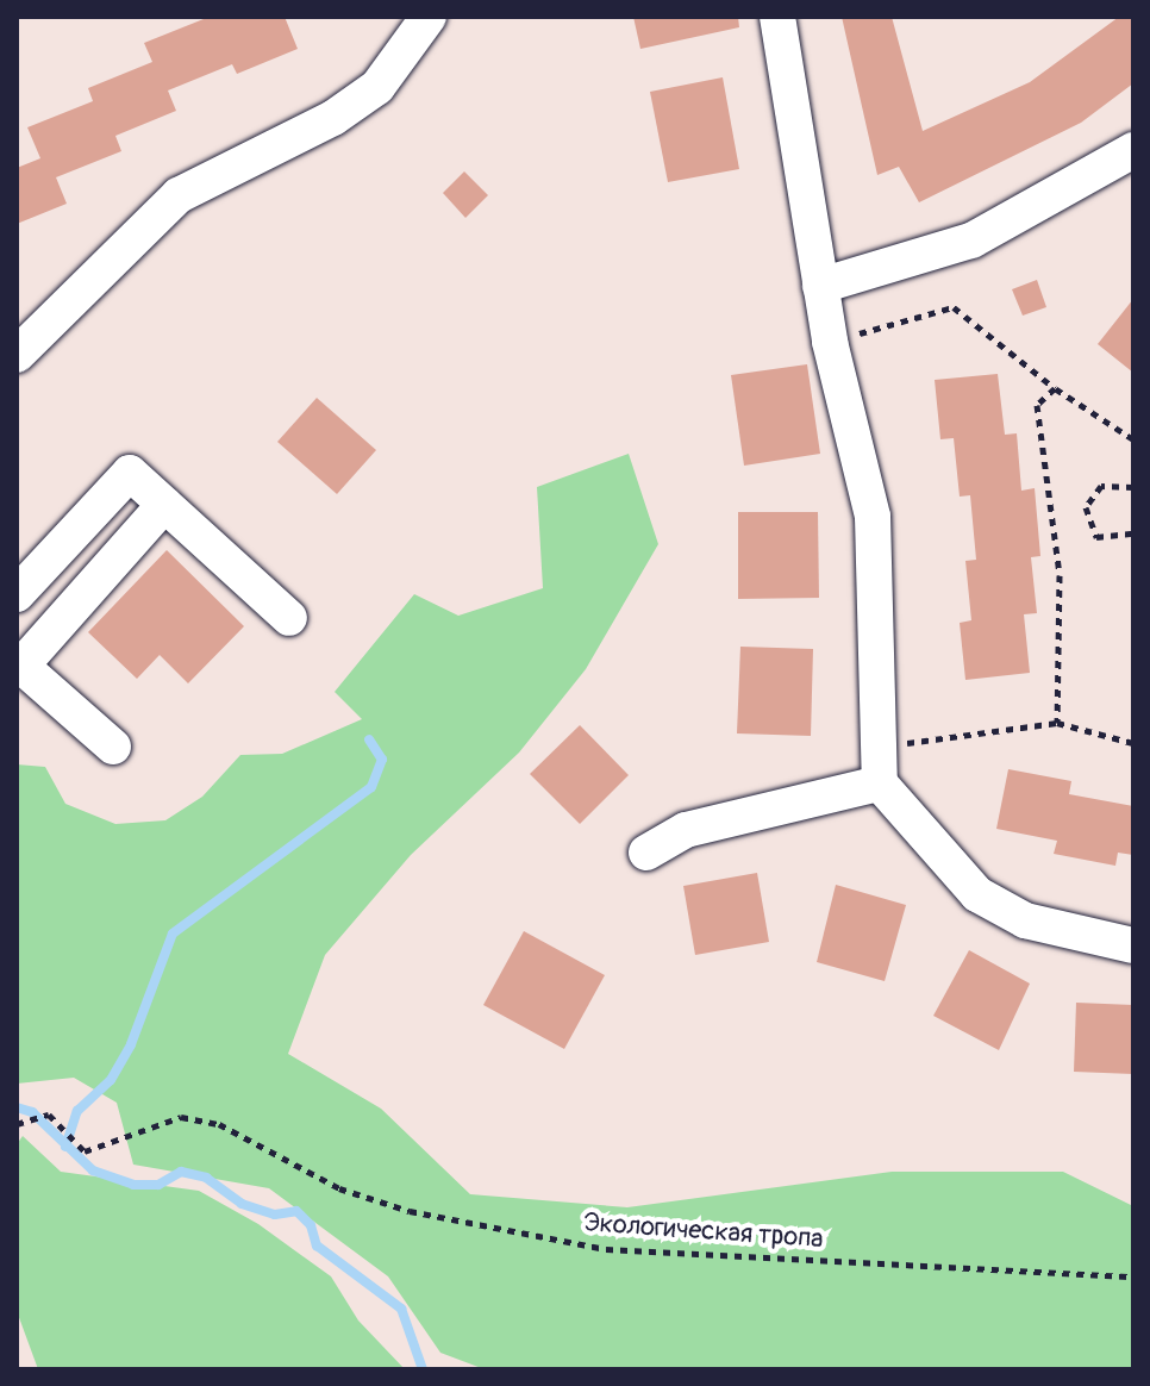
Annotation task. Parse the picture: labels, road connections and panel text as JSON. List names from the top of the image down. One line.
{"streets":{"path":["Экологическая тропа"]}}
